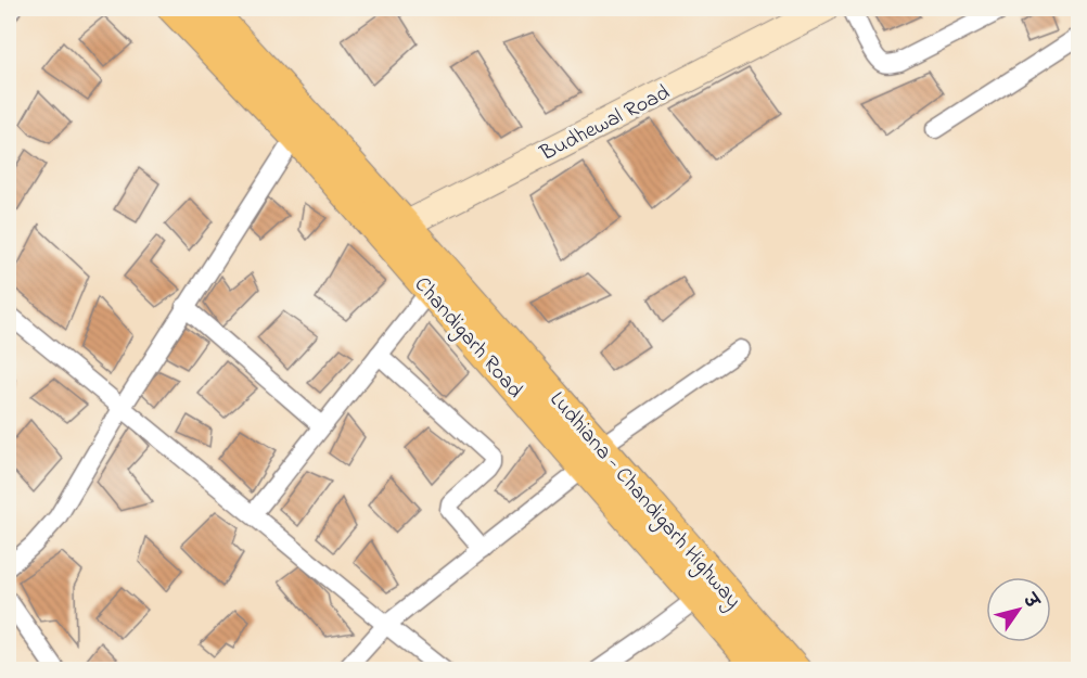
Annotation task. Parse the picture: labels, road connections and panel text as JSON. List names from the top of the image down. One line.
{"streets":{"main road":["Chandigarh Road","Ludhiana - Chandigarh Highway"],"street":["Budhewal Road"]},"crossings":[["Budhewal Road","Chandigarh Road"],["Budhewal Road","Ludhiana - Chandigarh Highway"],["Chandigarh Road","Ludhiana - Chandigarh Highway"]],"north":"top right"}
